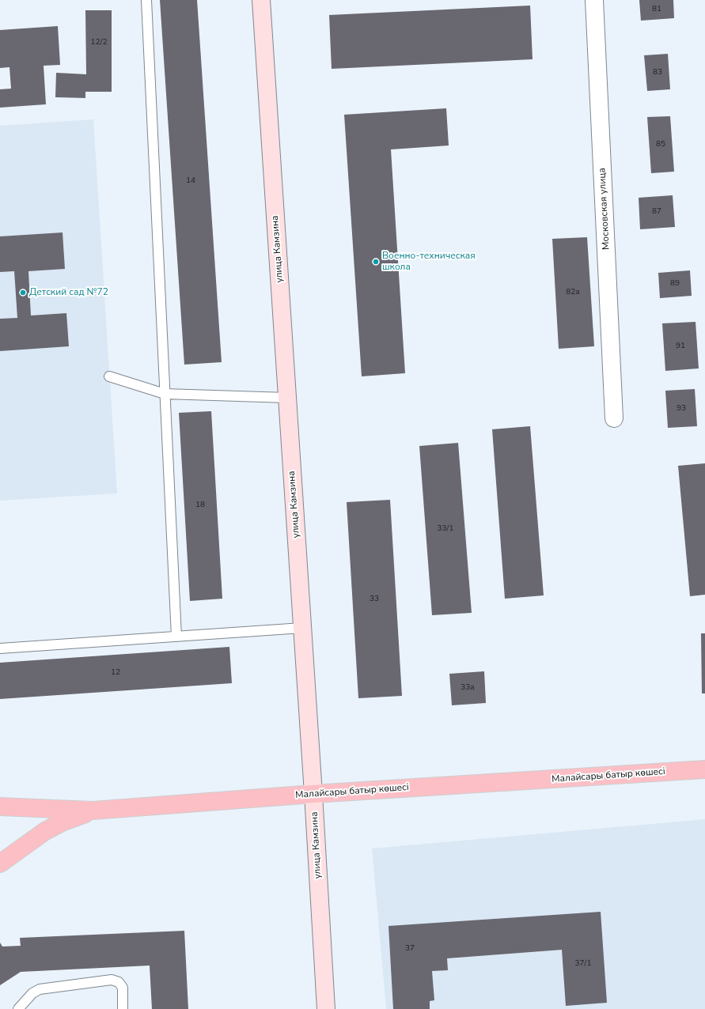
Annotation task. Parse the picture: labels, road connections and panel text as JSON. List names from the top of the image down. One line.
{"streets":{"main road":["улица Камзина","Малайсары батыр көшесі"],"street":["Московская улица"]},"crossings":[["улица Камзина","Малайсары батыр көшесі"]],"places":["Военно-техническая школа","Детский сад №72"],"house_numbers":["81","12/2","83","85","14","87","89","82а","91","93","18","33/1","33","12","33а","37","37/1"]}
